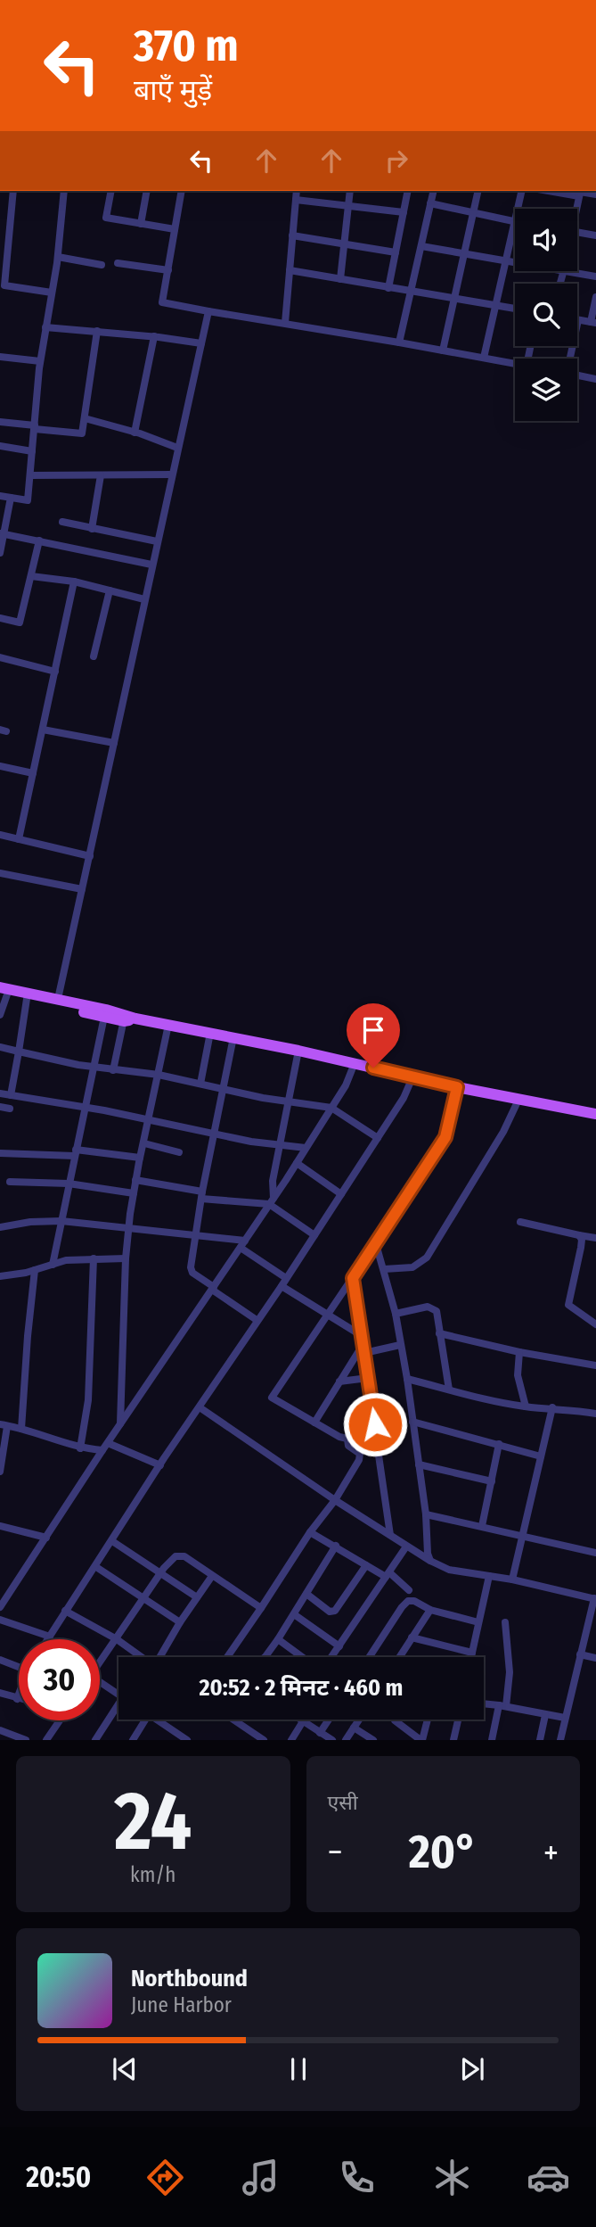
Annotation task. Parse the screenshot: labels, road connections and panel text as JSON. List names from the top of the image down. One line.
{"page":{"turn":["370 m","बाएँ मुड़ें"],"limit":"30","trip":"20:52 · 2 मिनट · 460 m","tile":[["24","km/h"],"एसी"],"heat":["−","20°","+"],"song":["Northbound","June Harbor"],"tabs":"20:50"}}
